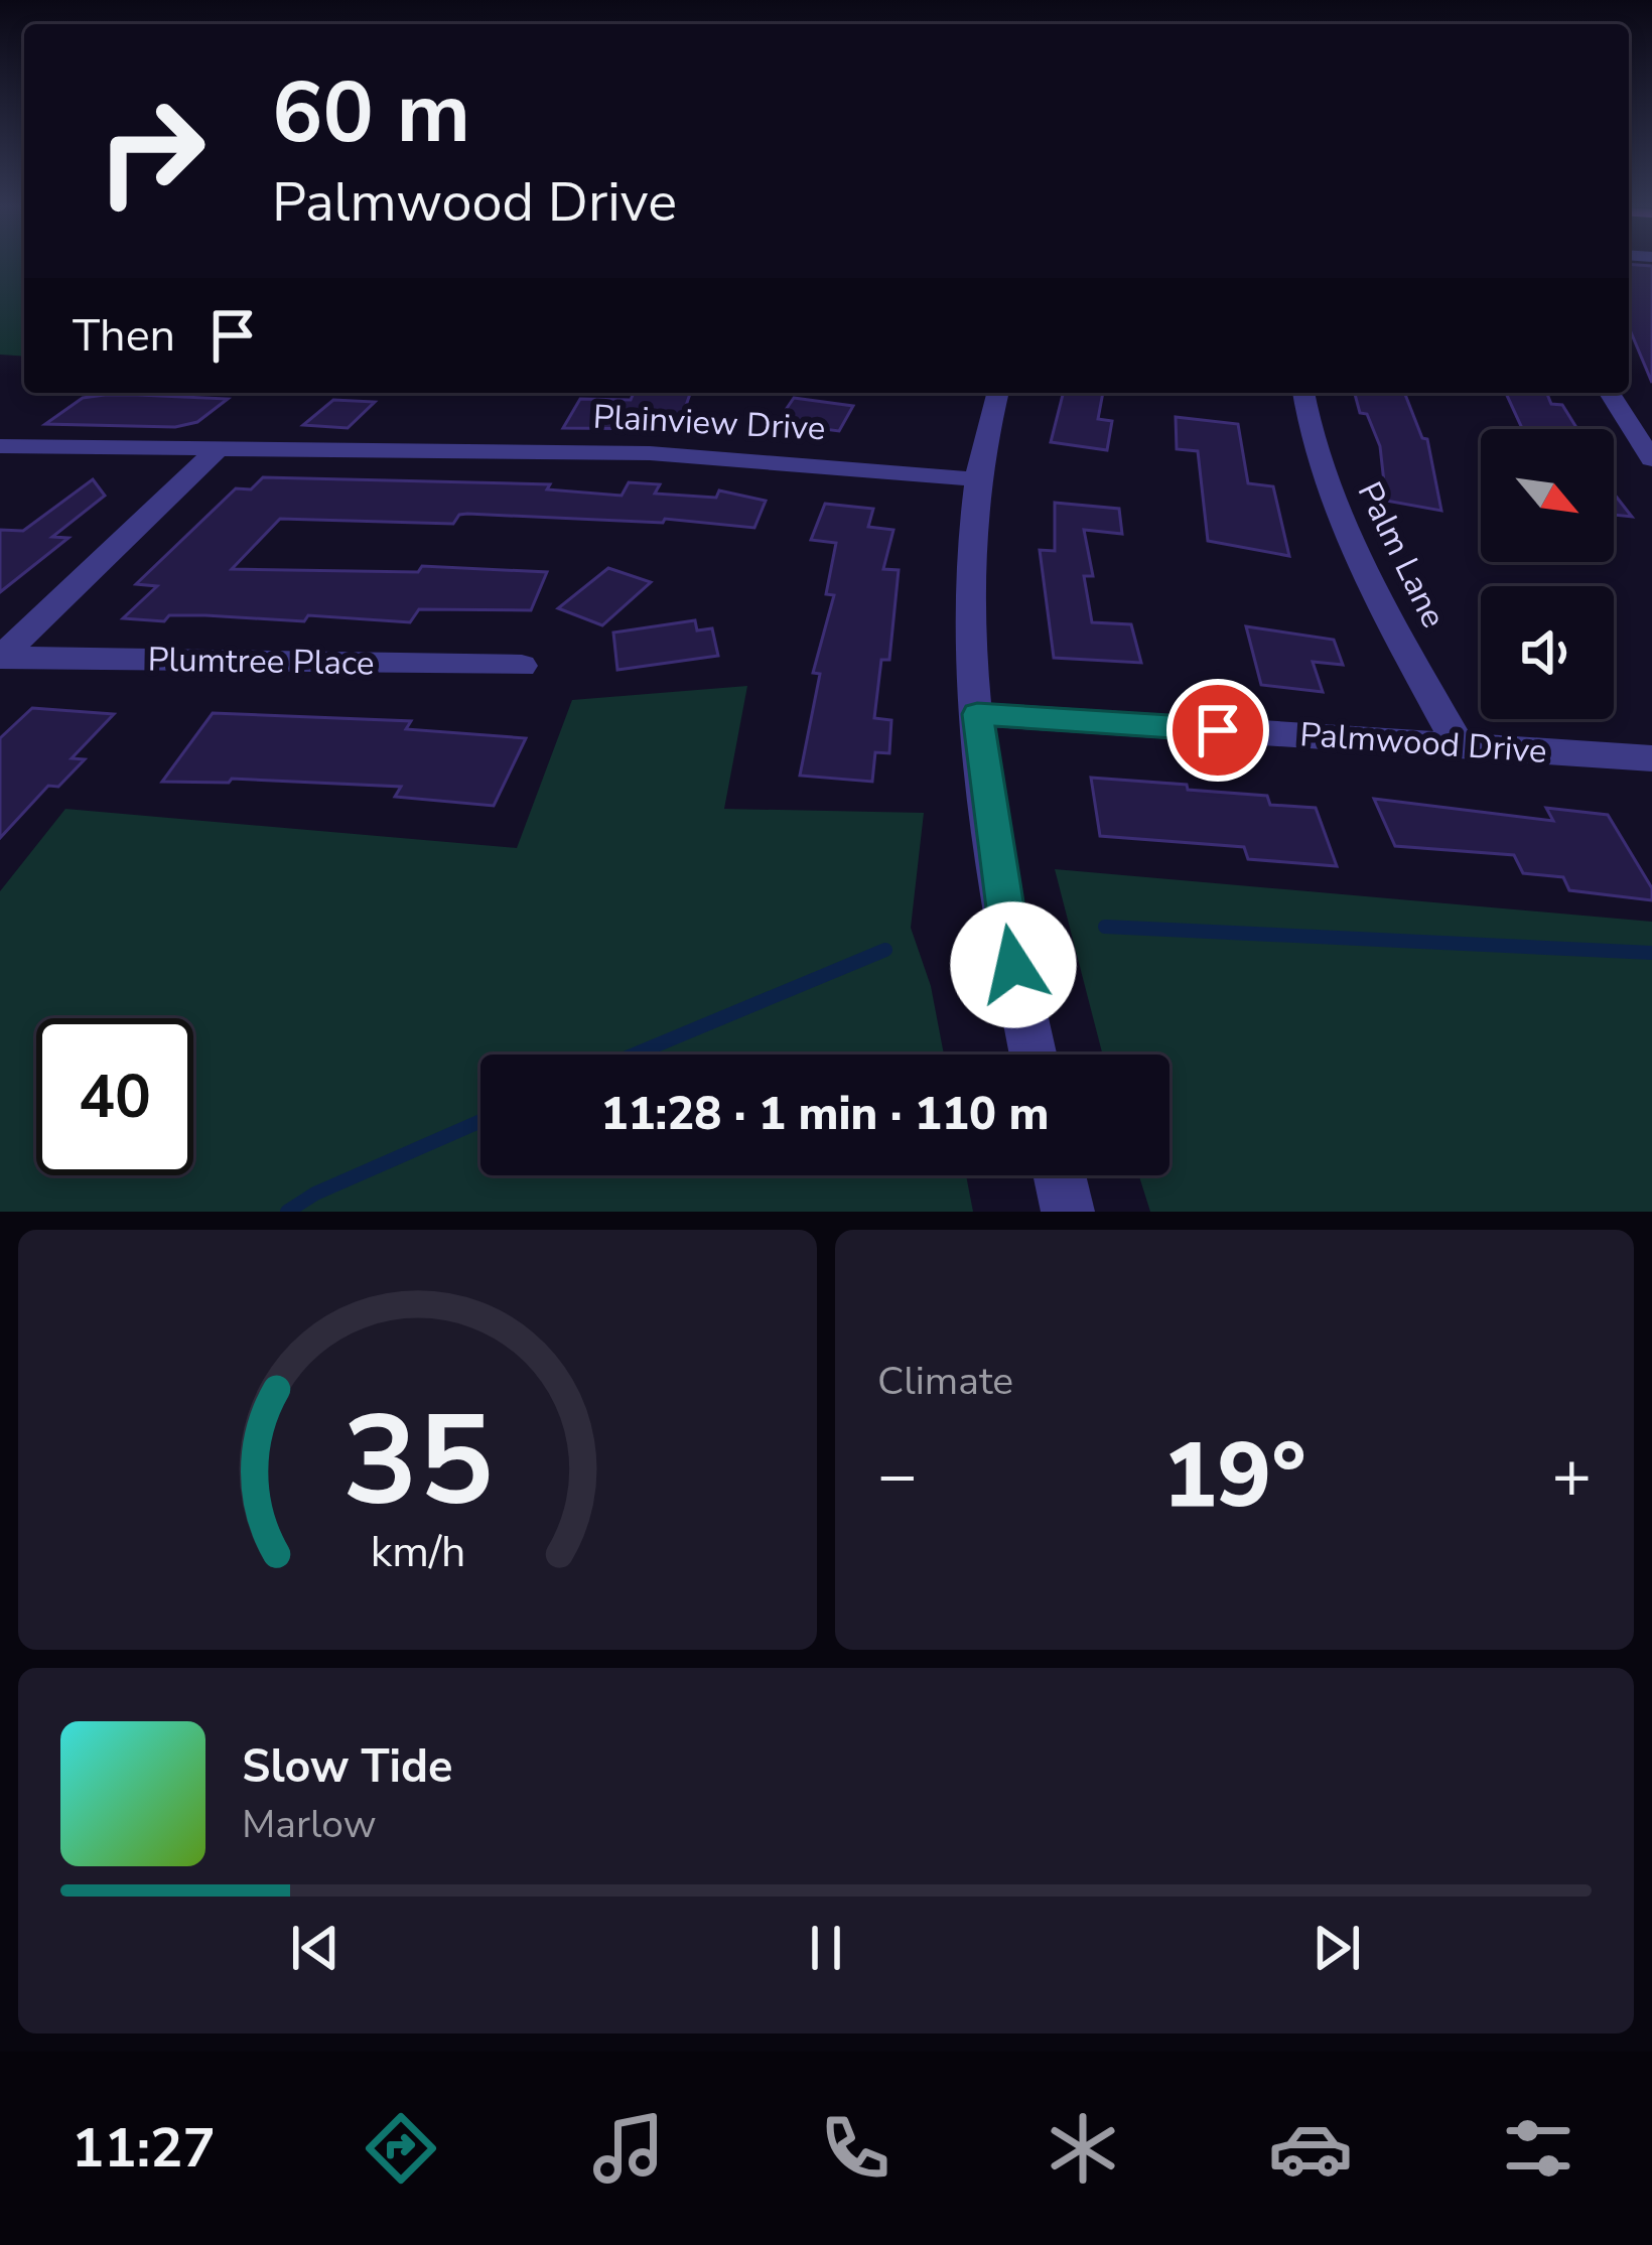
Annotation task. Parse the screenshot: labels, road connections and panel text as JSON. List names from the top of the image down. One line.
{"streets":{"street":["Plainview Drive","Palm Lane","Plumtree Place","Palmwood Drive"]},"crossings":[["Palm Lane","Palmwood Drive"]],"north":"bottom right","page":{"turn":["60 m","Palmwood Drive"],"then":"Then","limit":"40","trip":"11:28 · 1 min · 110 m","tile":"Climate","heat":["−","19°","+"],"song":["Slow Tide","Marlow"],"tabs":"11:27","gauge":["35","km/h"]}}
